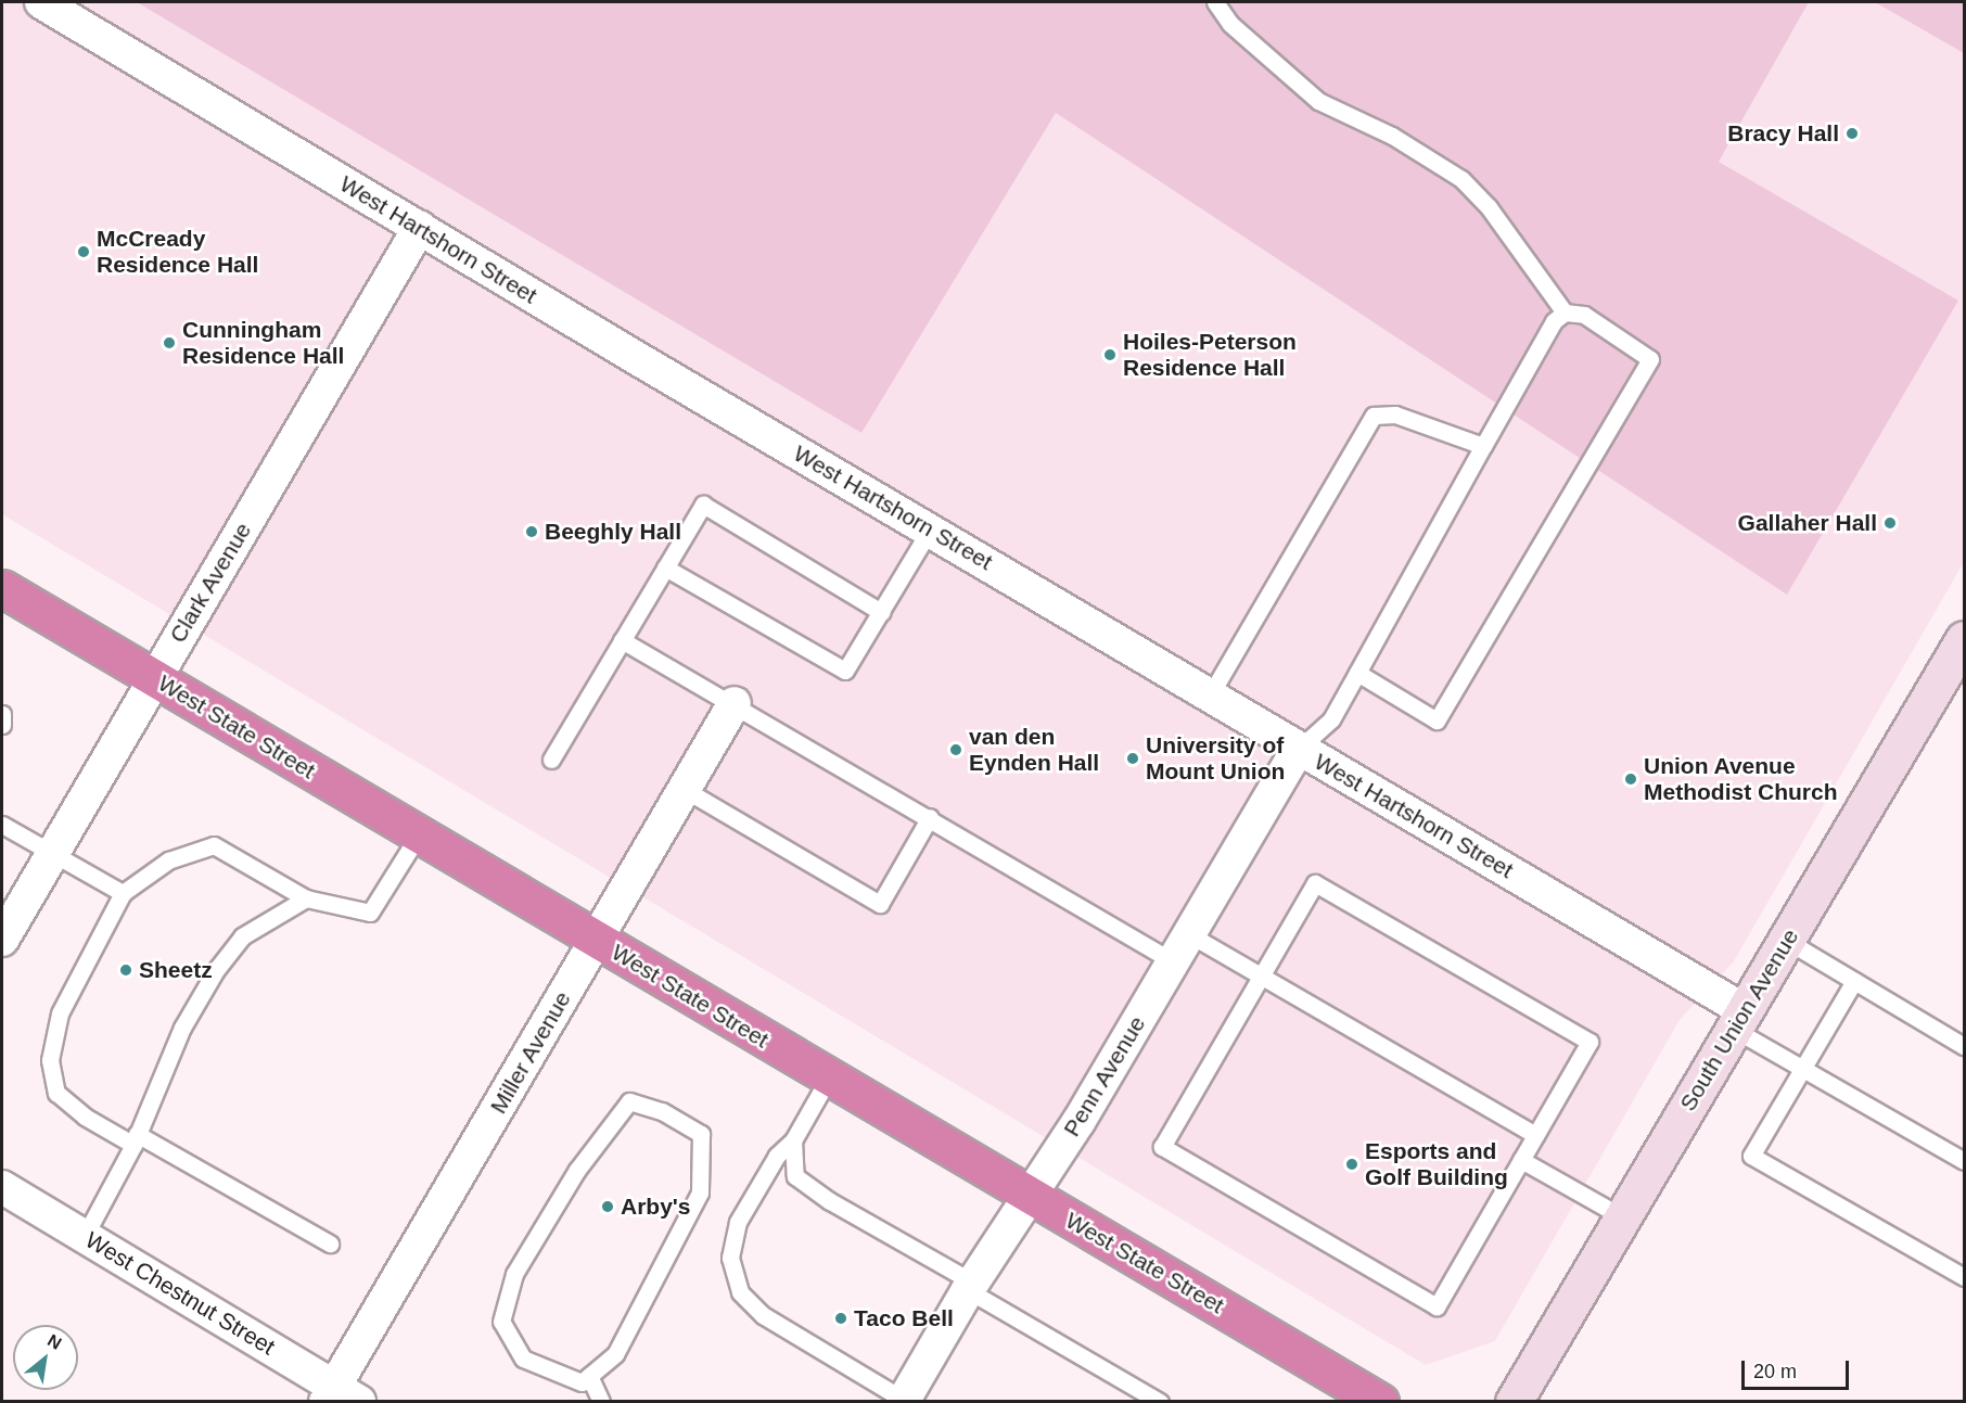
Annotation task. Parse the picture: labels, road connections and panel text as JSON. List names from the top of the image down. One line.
{"streets":{"highway":["West State Street"],"main road":["South Union Avenue"],"street":["West Hartshorn Street","Clark Avenue","Miller Avenue","Penn Avenue","West Chestnut Street"]},"crossings":[["West Hartshorn Street","Clark Avenue"],["West Hartshorn Street","South Union Avenue"],["West Hartshorn Street","Penn Avenue"],["Clark Avenue","West State Street"],["West State Street","Miller Avenue"],["West State Street","Penn Avenue"],["Miller Avenue","West Chestnut Street"]],"places":["Bracy Hall","McCready Residence Hall","Cunningham Residence Hall","Hoiles-Peterson Residence Hall","Gallaher Hall","Beeghly Hall","van den Eynden Hall","University of Mount Union","Union Avenue Methodist Church","Sheetz","Esports and Golf Building","Arby's","Taco Bell"],"scale_bar":"20 m","north":"top right"}
